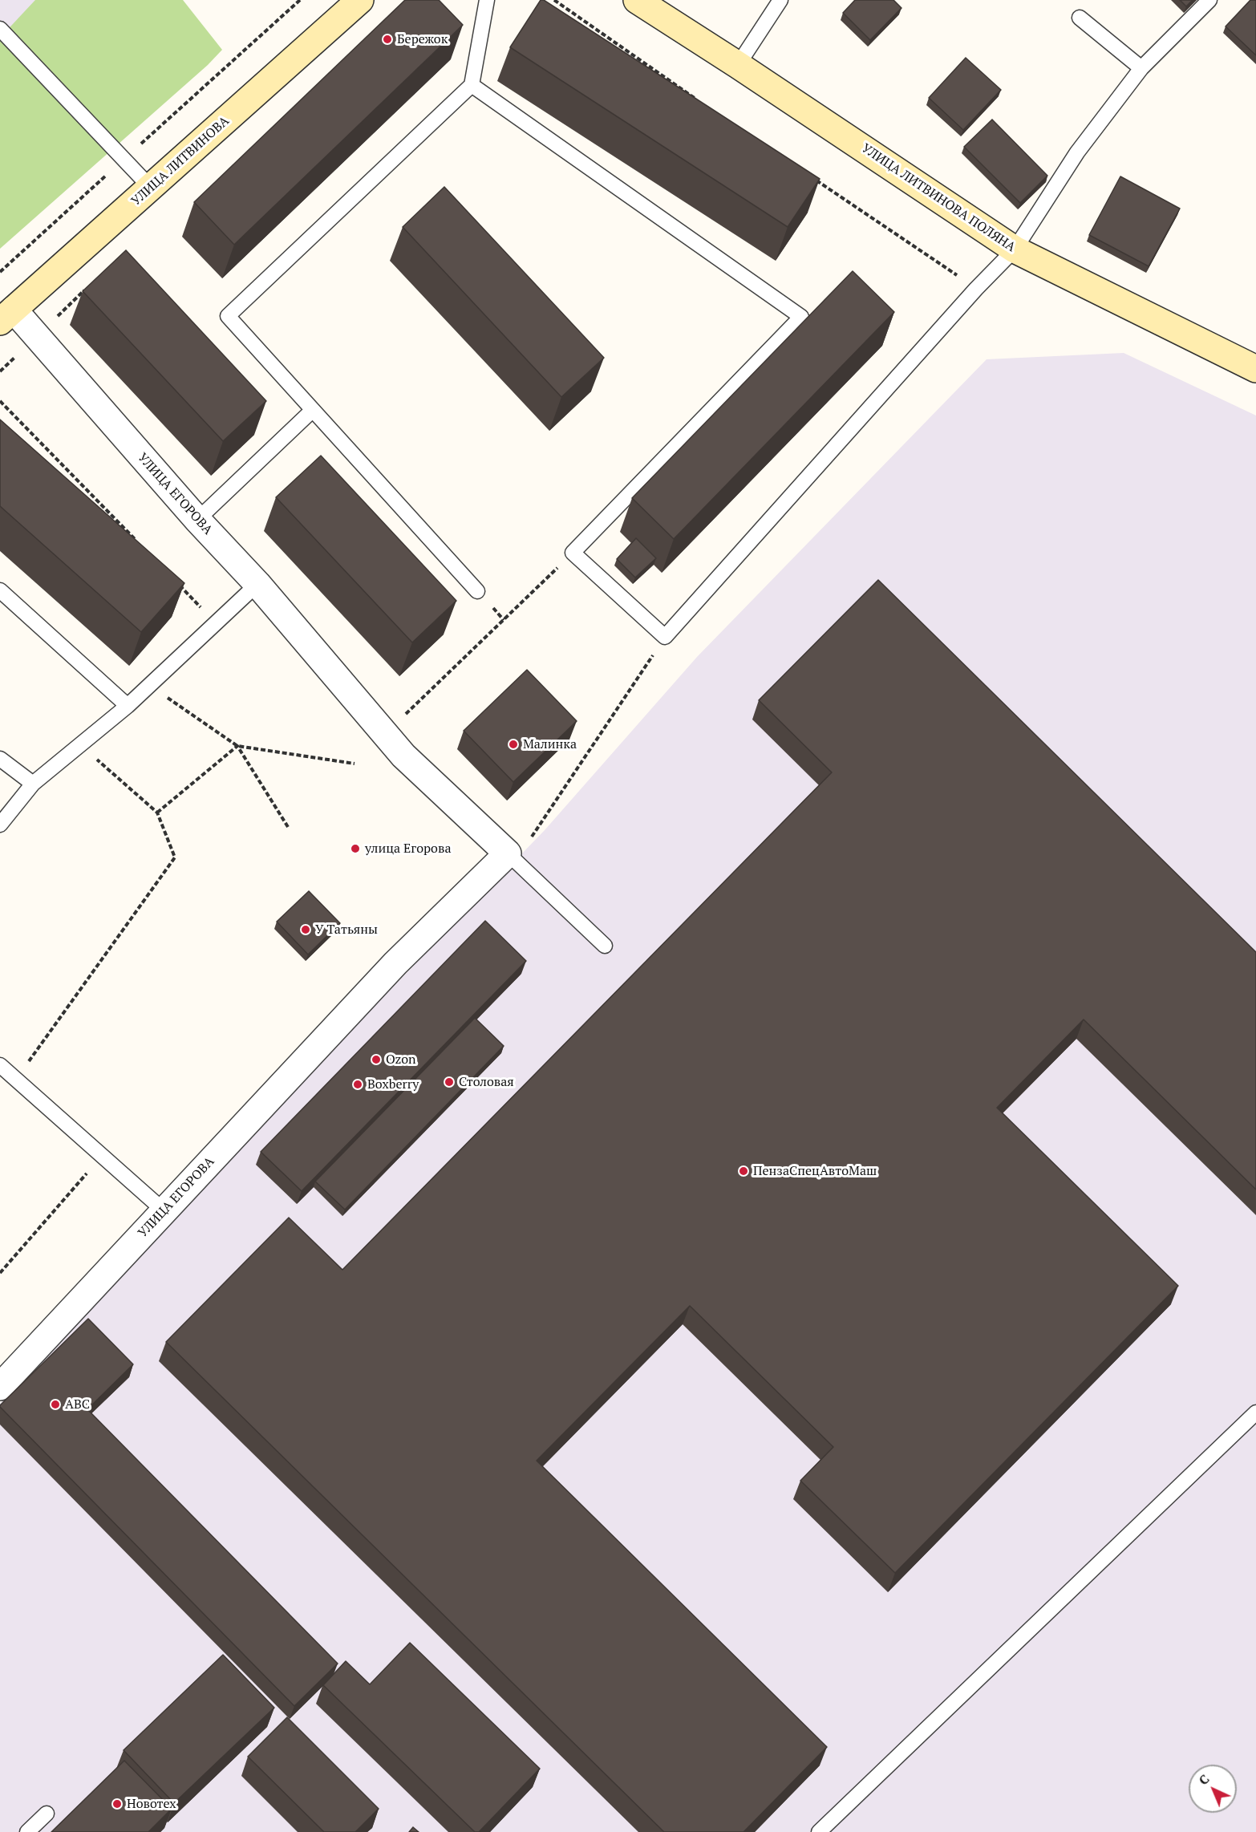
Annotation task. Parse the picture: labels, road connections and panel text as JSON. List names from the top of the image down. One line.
{"streets":{"main road":["УЛИЦА ЛИТВИНОВА","УЛИЦА ЛИТВИНОВА ПОЛЯНА"],"street":["УЛИЦА ЕГОРОВА"]},"crossings":[["УЛИЦА ЛИТВИНОВА","УЛИЦА ЕГОРОВА"]],"places":["Бережок","Малинка","улица Егорова","У Татьяны","Ozon","Столовая","Boxberry","ПензаСпецАвтоМаш","ABC","Новотех"],"north":"top left"}
